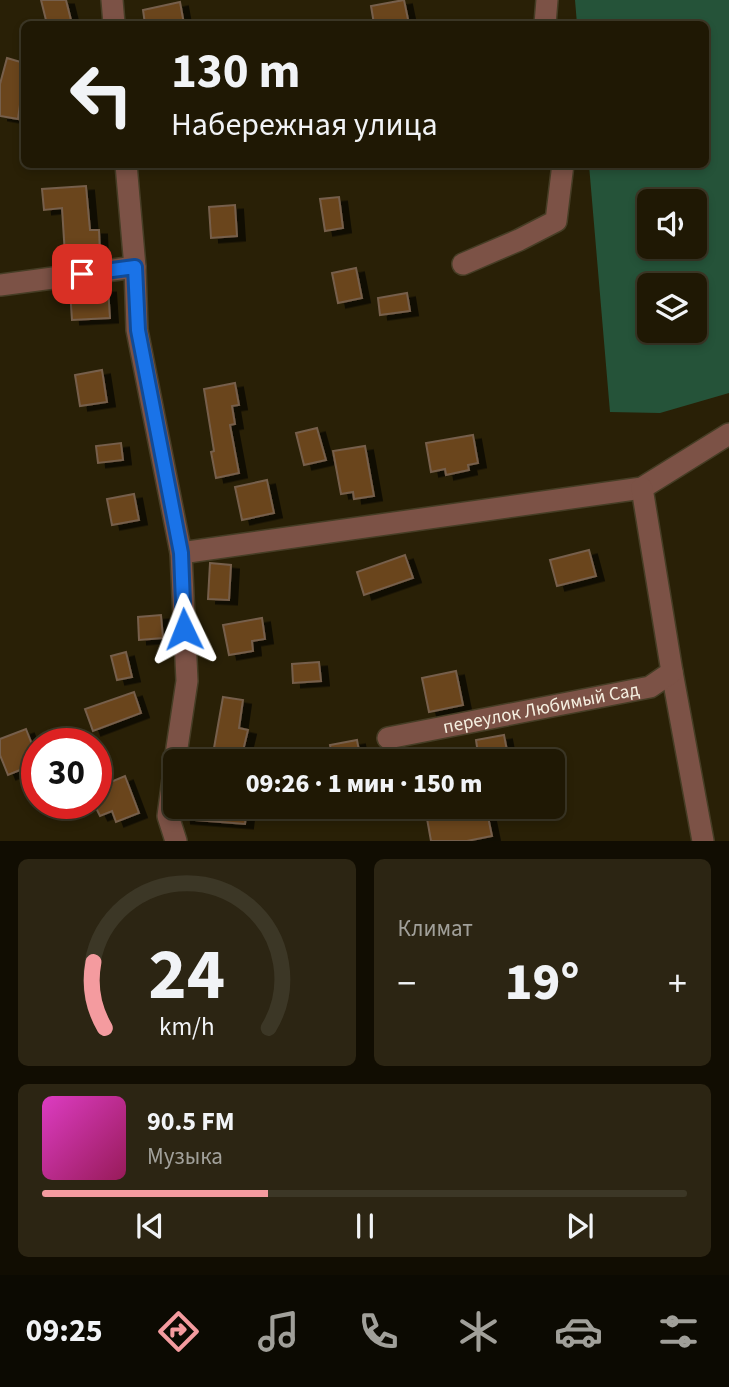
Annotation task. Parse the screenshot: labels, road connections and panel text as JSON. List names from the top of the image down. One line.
{"streets":{"street":["переулок Любимый Сад"]},"page":{"turn":["130 m","Набережная улица"],"limit":"30","trip":"09:26 · 1 мин · 150 m","tile":"Климат","heat":["−","19°","+"],"song":["90.5 FM","Музыка"],"tabs":"09:25","gauge":["24","km/h"]}}
